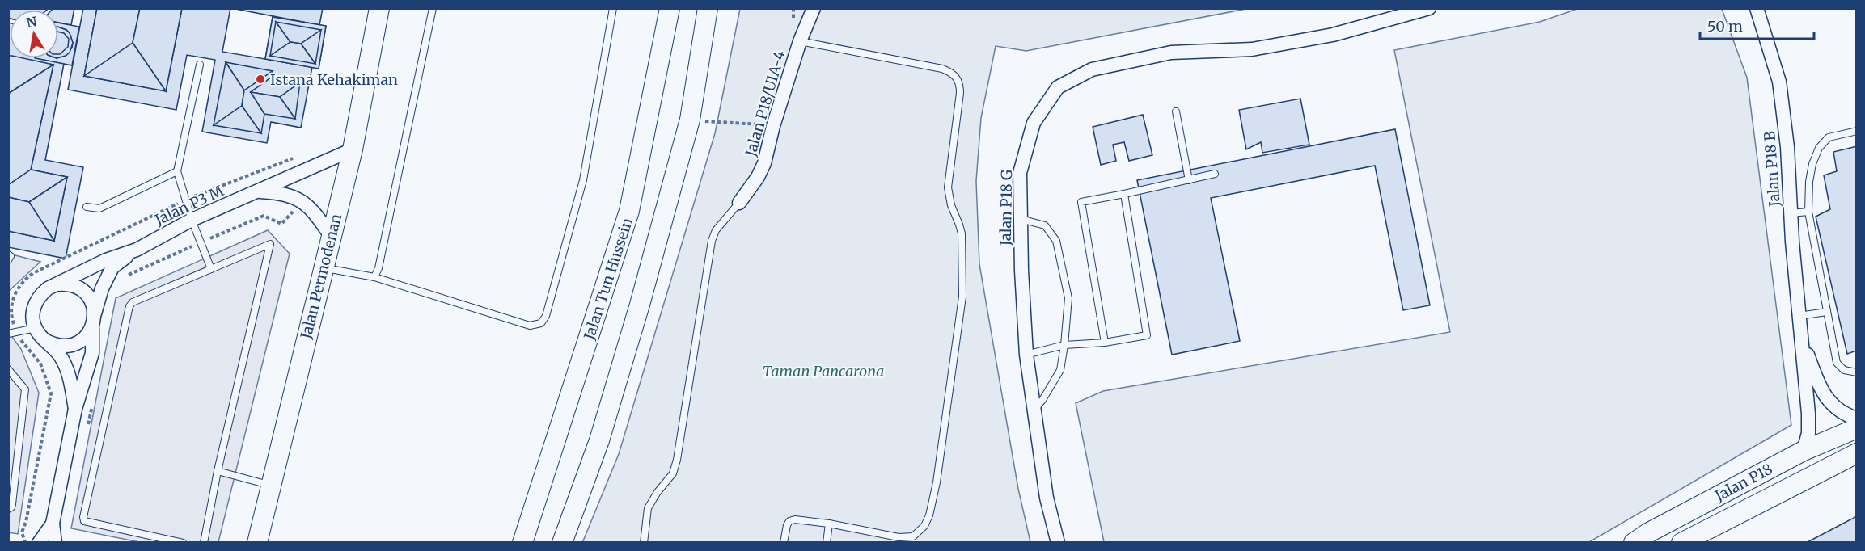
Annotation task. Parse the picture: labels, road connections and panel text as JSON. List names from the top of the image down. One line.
{"streets":{"main road":["Jalan Permodenan","Jalan Tun Hussein","Jalan P18"],"street":["Jalan P18/UIA-4","Jalan P18 B","Jalan P3 M","Jalan P18 G"]},"crossings":[["Jalan P18 B","Jalan P18"],["Jalan P3 M","Jalan Permodenan"]],"parks":["Taman Pancarona"],"places":["Istana Kehakiman"],"scale_bar":"50 m","north":"top"}
